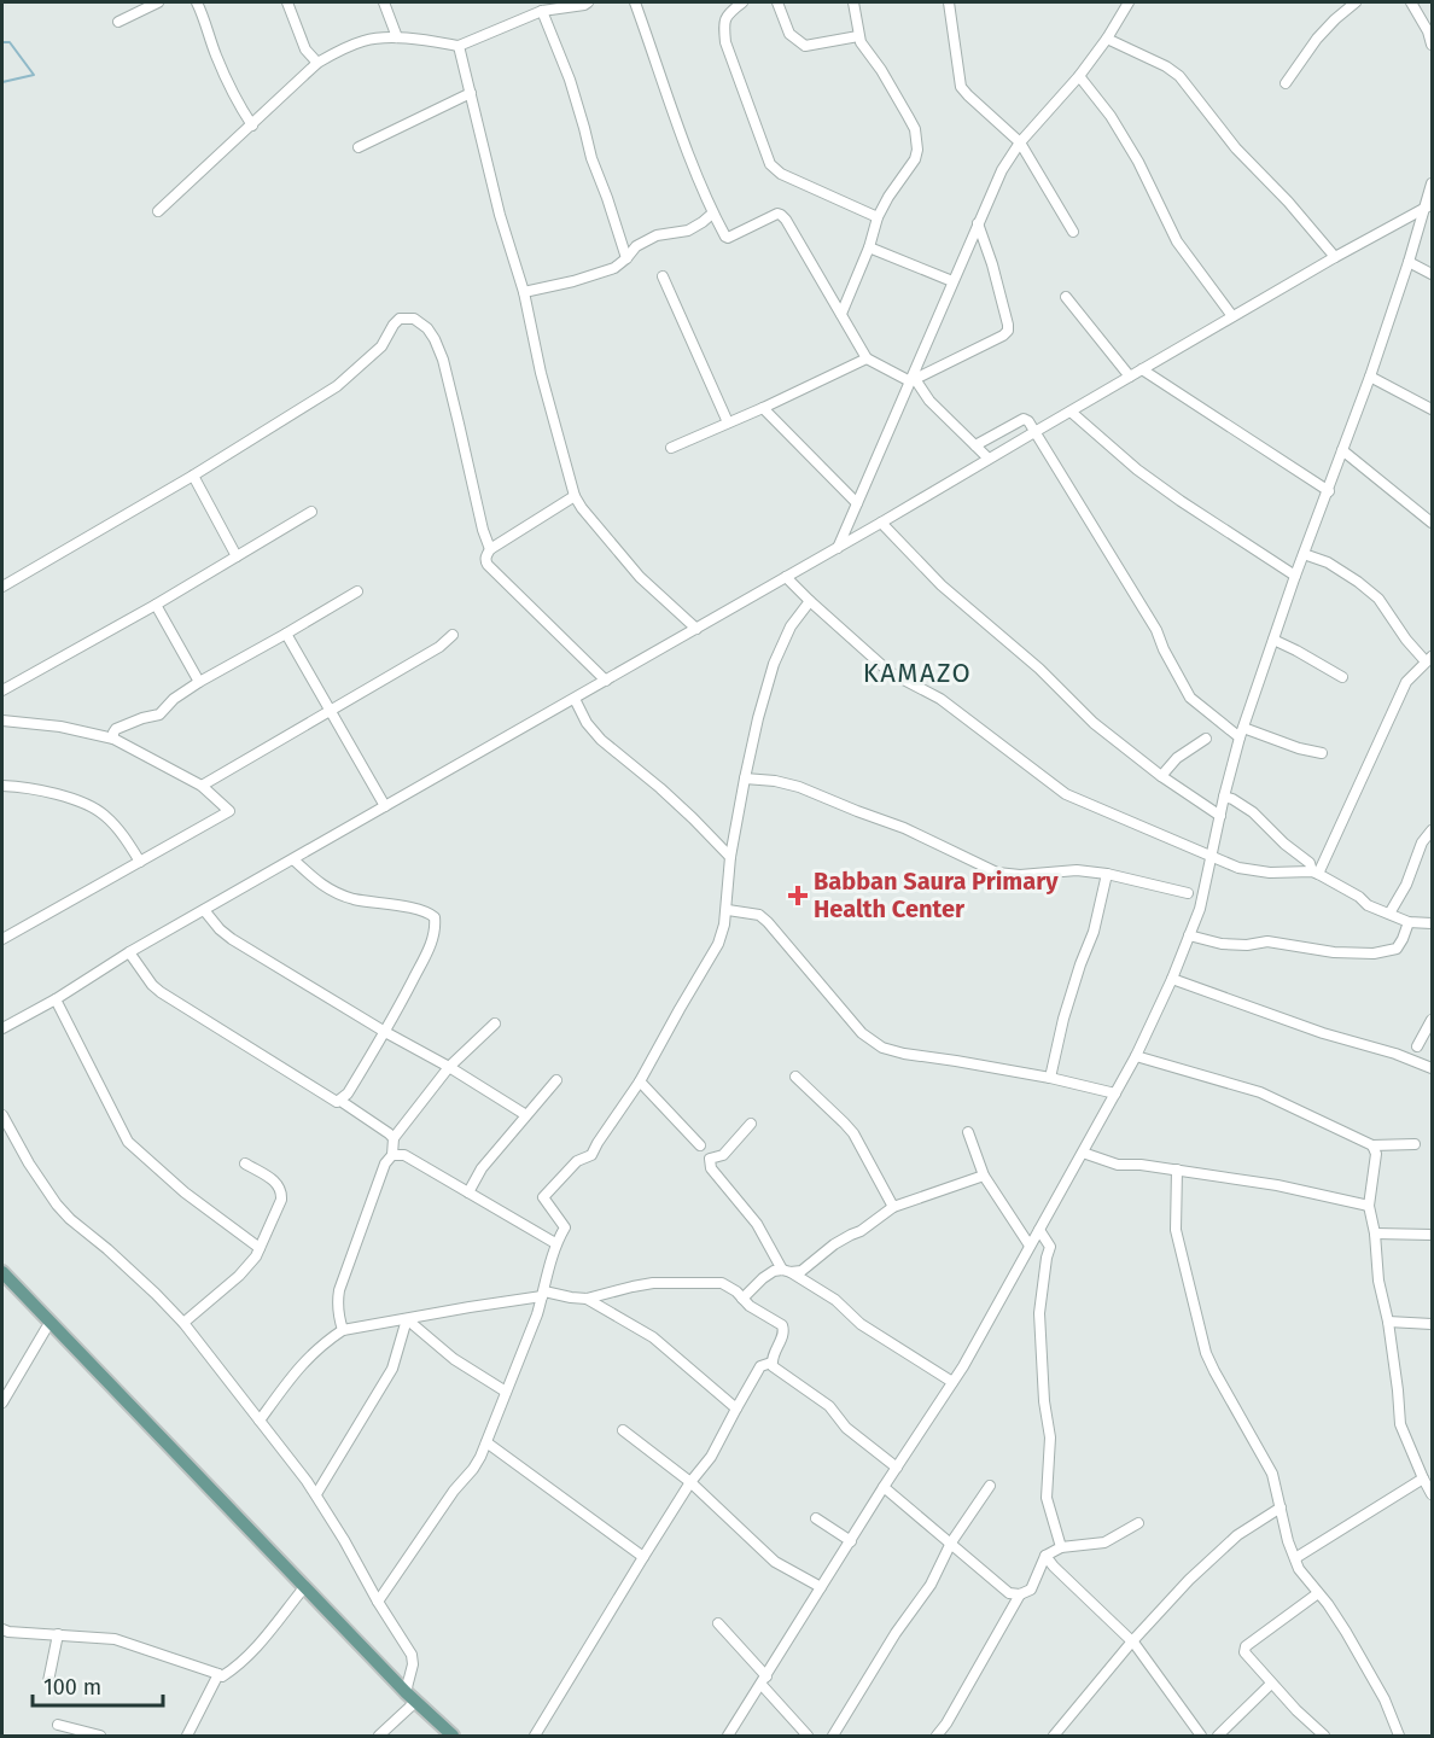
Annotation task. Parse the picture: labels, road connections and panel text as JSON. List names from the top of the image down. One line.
{"districts":["KAMAZO"],"places":{"health":["Babban Saura Primary Health Center"]},"scale_bar":"100 m"}
